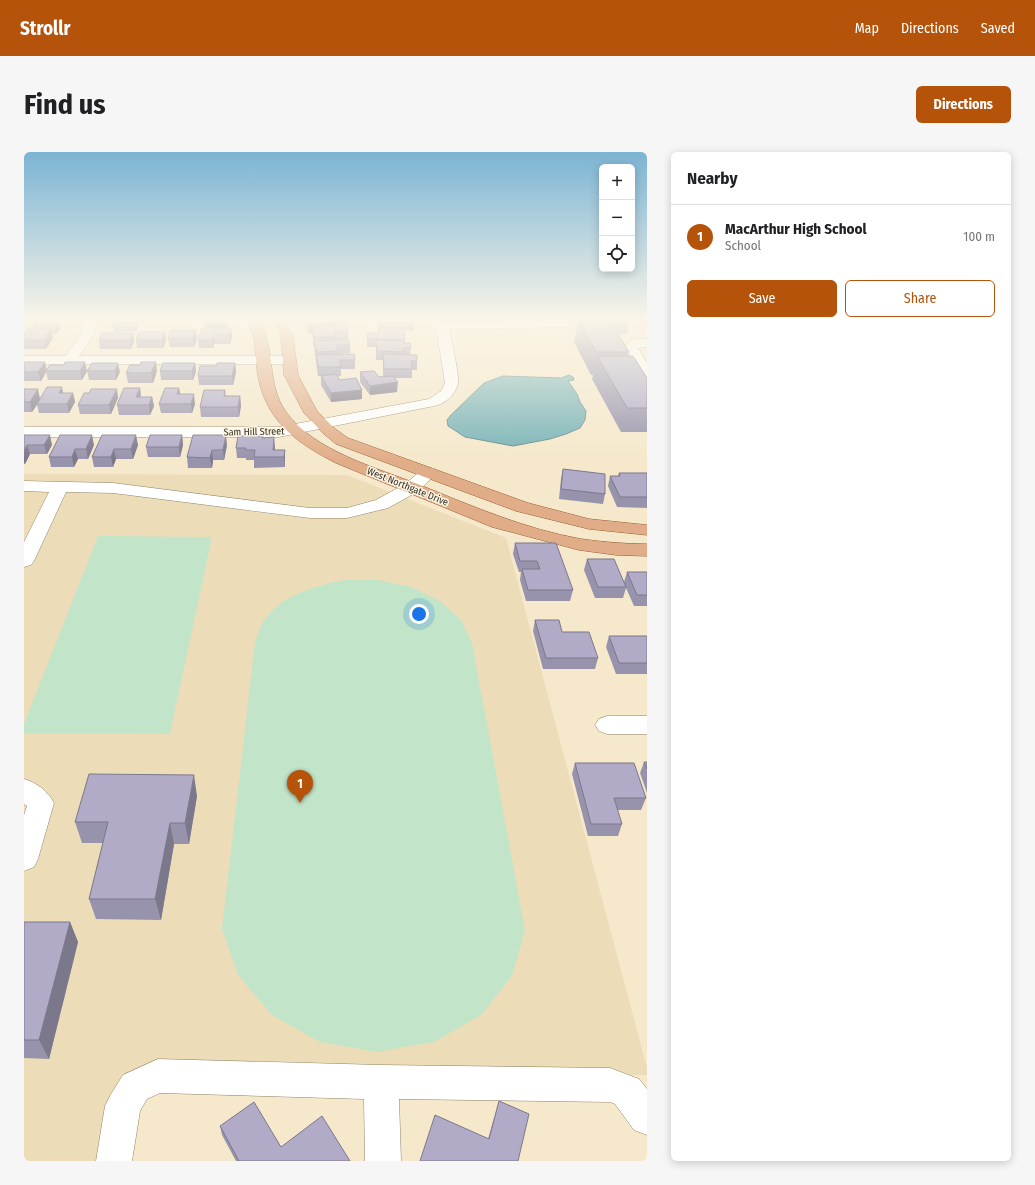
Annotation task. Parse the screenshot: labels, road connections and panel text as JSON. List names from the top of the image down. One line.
{"streets":{"main road":["West Northgate Drive"],"street":["Sam Hill Street"]},"crossings":[["Sam Hill Street","West Northgate Drive"]],"page":{"header":"Strollr","nav":["Map","Directions","Saved"],"buttons":["Directions",["Save","Share"]],"title":"Find us","heading":"Nearby","map_buttons":["+","−"],"list":[{"mark":"1","name":"MacArthur High School","note":"School","value":"100 m"}],"pins":"1"}}
